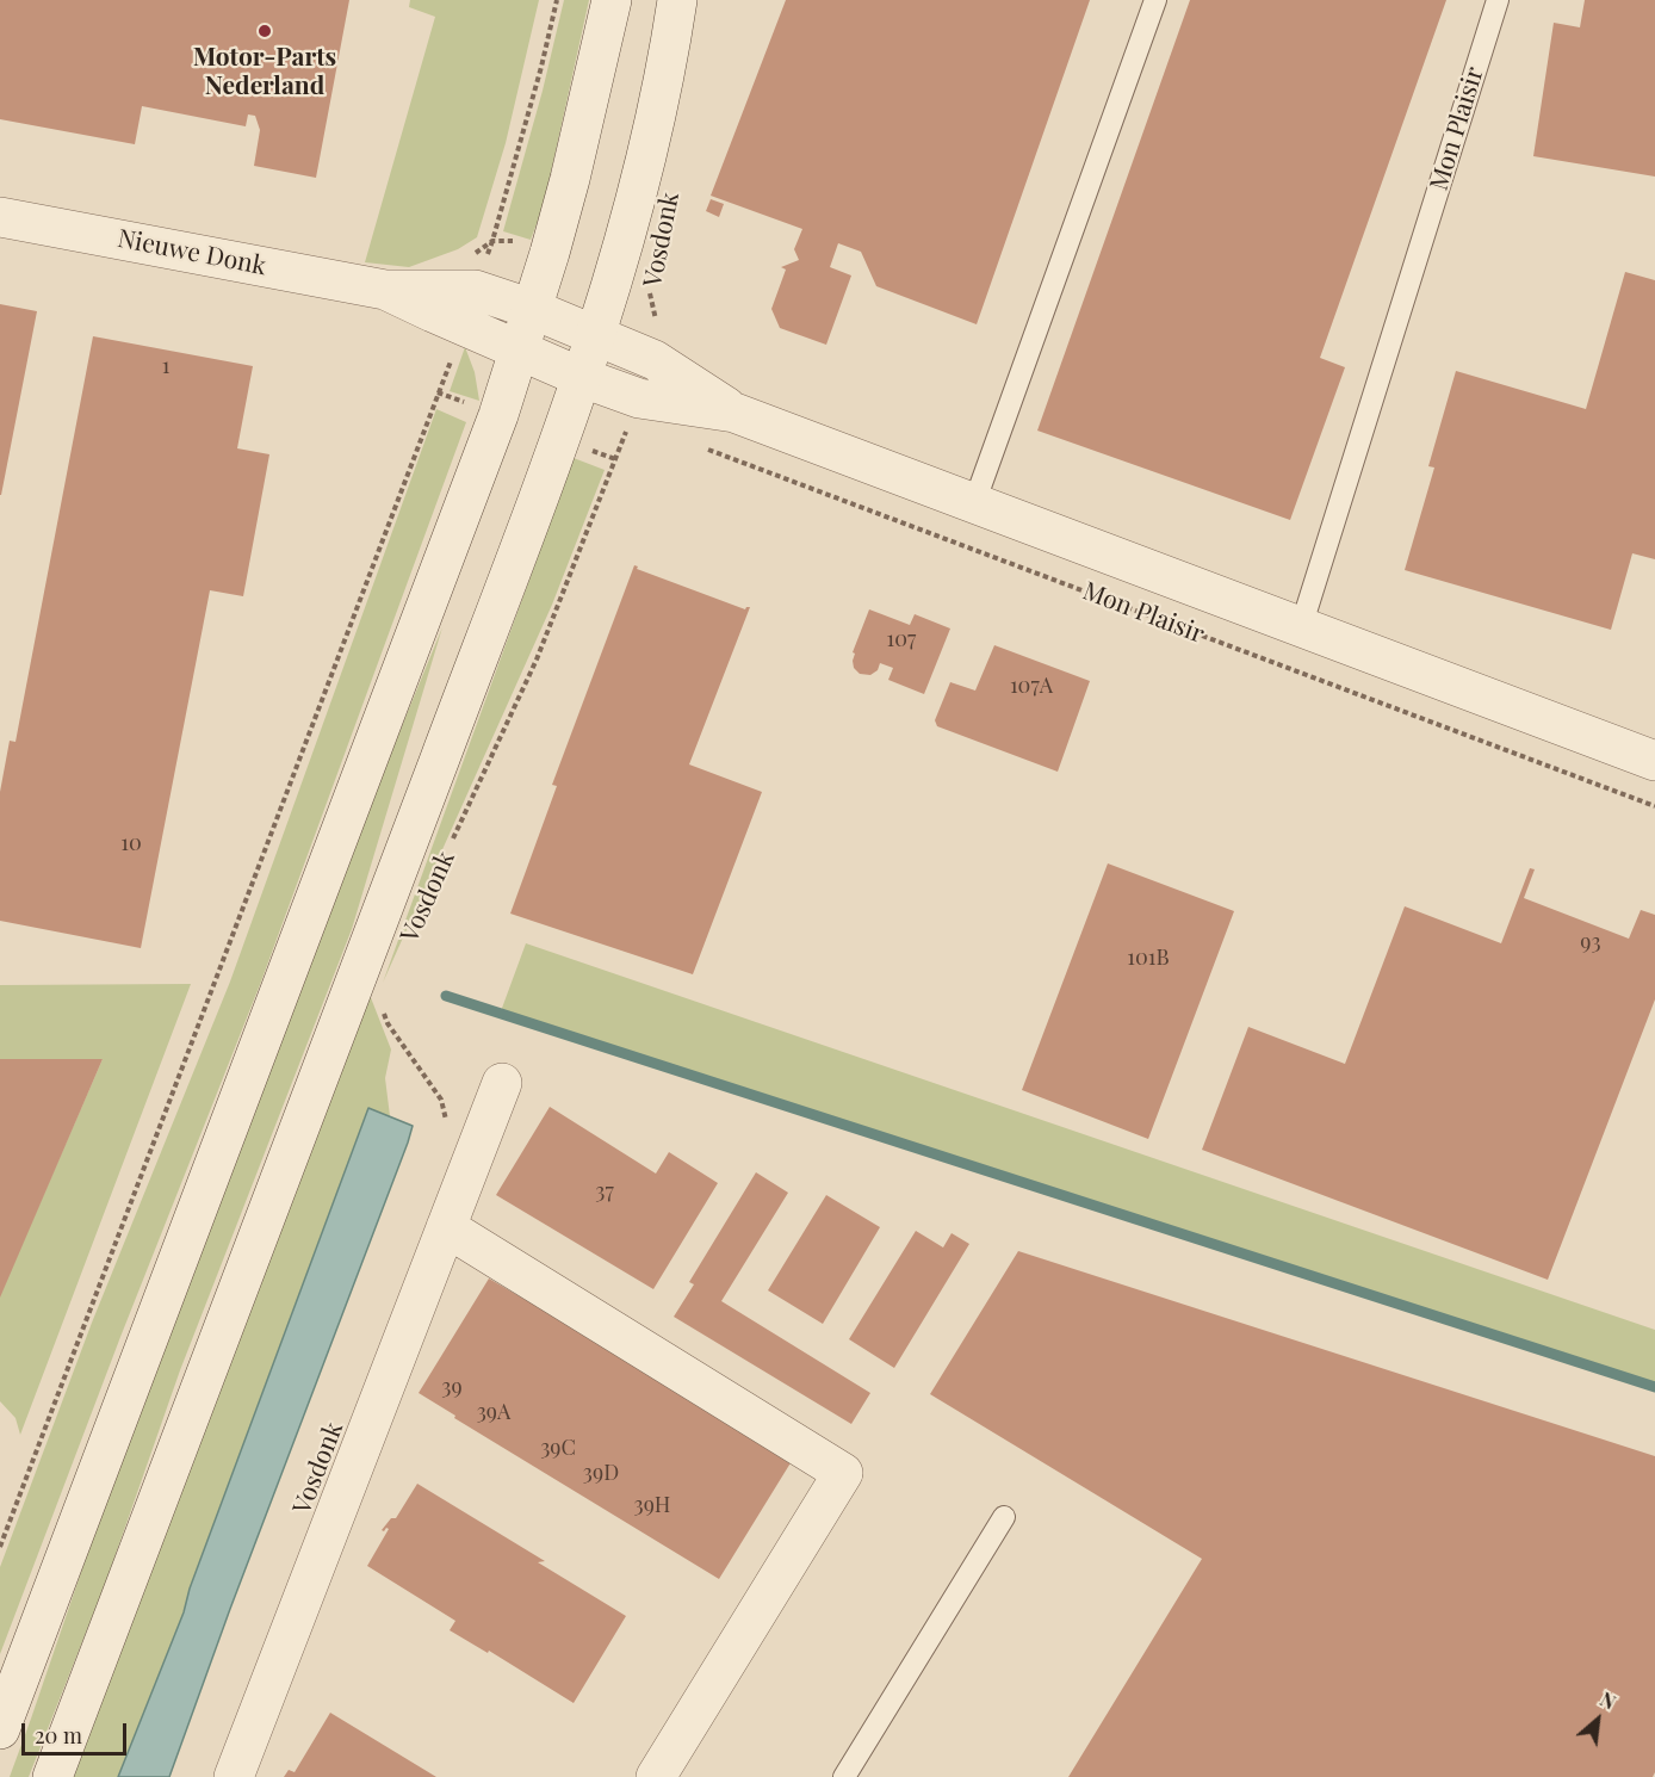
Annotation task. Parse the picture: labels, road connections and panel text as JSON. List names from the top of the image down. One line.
{"streets":{"main road":["Mon Plaisir","Vosdonk","Nieuwe Donk"]},"crossings":[["Mon Plaisir","Vosdonk"],["Mon Plaisir","Nieuwe Donk"],["Vosdonk","Nieuwe Donk"]],"places":["Motor-Parts Nederland"],"house_numbers":["1","107","107A","10","93","101B","37","39","39A","39C","39D","39H"],"scale_bar":"20 m","north":"top right"}
